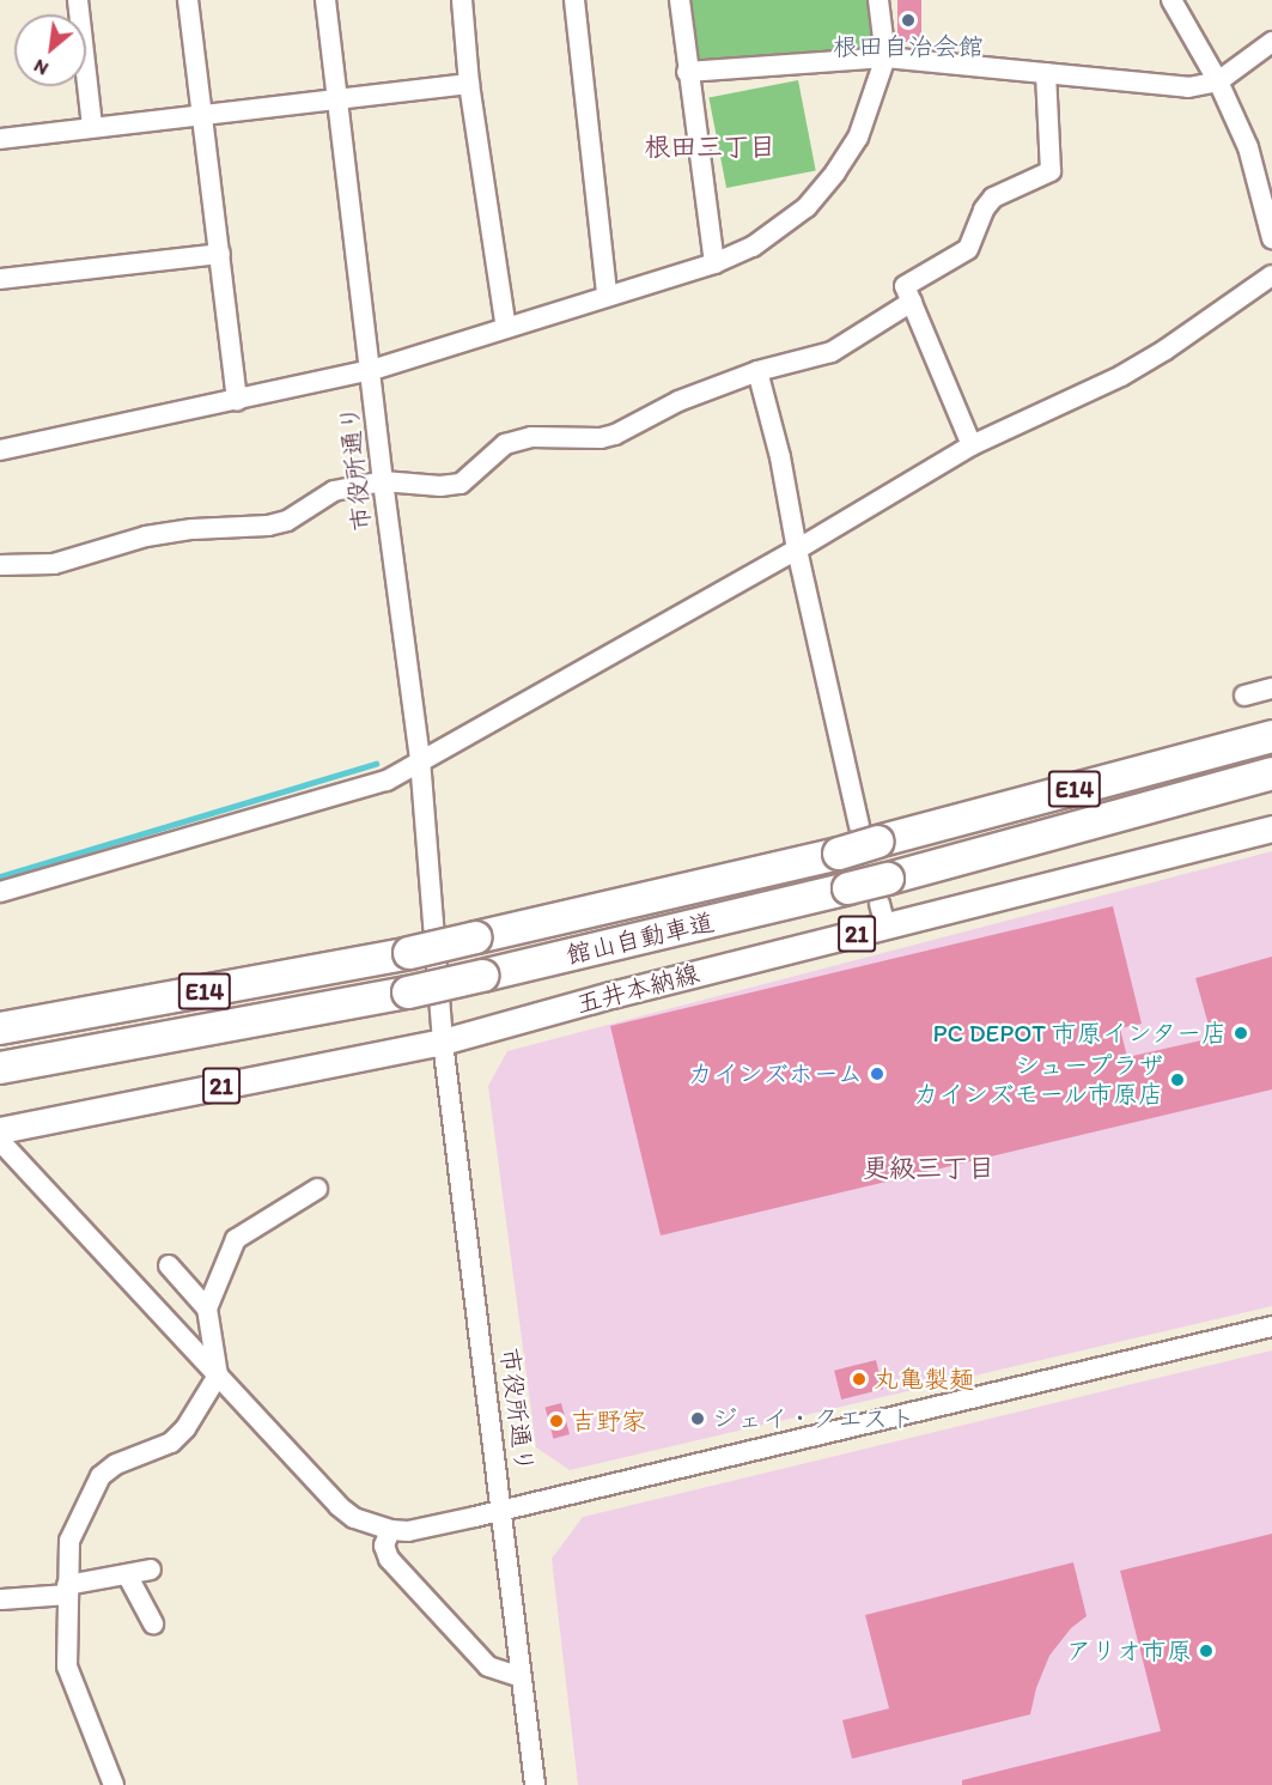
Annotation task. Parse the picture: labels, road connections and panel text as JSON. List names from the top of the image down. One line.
{"streets":{"highway":["E14","館山自動車道"],"main road":["21","五井本納線"],"street":["市役所通り"]},"crossings":[["市役所通り","五井本納線"],["館山自動車道","五井本納線"]],"districts":["根田三丁目","更級三丁目"],"places":["根田自治会館","PC DEPOT 市原インター店","カインズホーム","シュープラザ カインズモール市原店","丸亀製麺","ジェイ・クエスト","吉野家","アリオ市原"],"north":"bottom left"}
